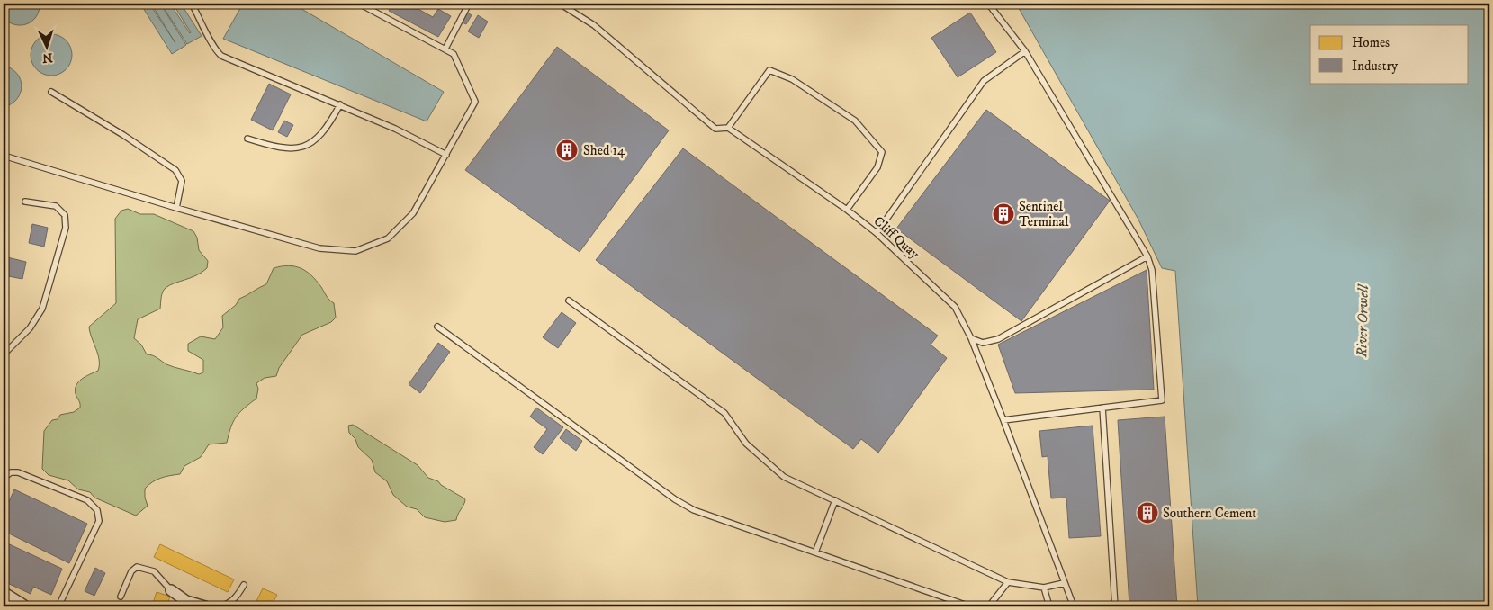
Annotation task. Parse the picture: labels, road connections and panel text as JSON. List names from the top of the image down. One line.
{"streets":{"lane":["Cliff Quay"]},"water":["River Orwell"],"places":{"building":["Shed 14","Sentinel Terminal","Southern Cement"]},"legend":["Homes","Industry"],"north":"bottom"}
